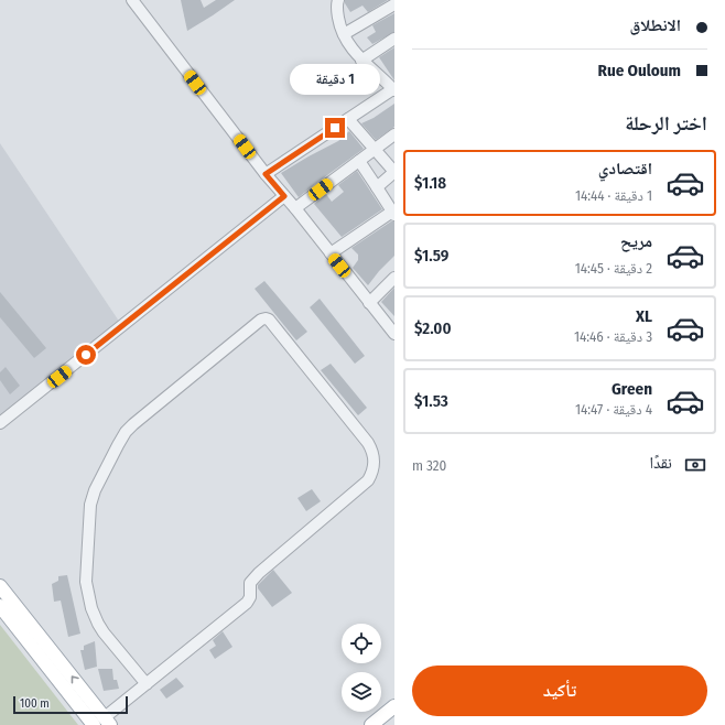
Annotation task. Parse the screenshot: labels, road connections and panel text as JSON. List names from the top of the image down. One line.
{"scale_bar":"100 m","page":{"banner":["الانطلاق","Rue Ouloum"],"bubble":"1 دقيقة","heading":"اختر الرحلة","list":[{"name":"اقتصادي","note":"1 دقيقة · 14:44","value":"$1.18"},{"name":"مريح","note":"2 دقيقة · 14:45","value":"$1.59"},{"name":"XL","note":"3 دقيقة · 14:46","value":"$2.00"},{"name":"Green","note":"4 دقيقة · 14:47","value":"$1.53"}],"pay":["نقدًا","320 m"],"buttons":"تأكيد","scale":"100 m"}}
